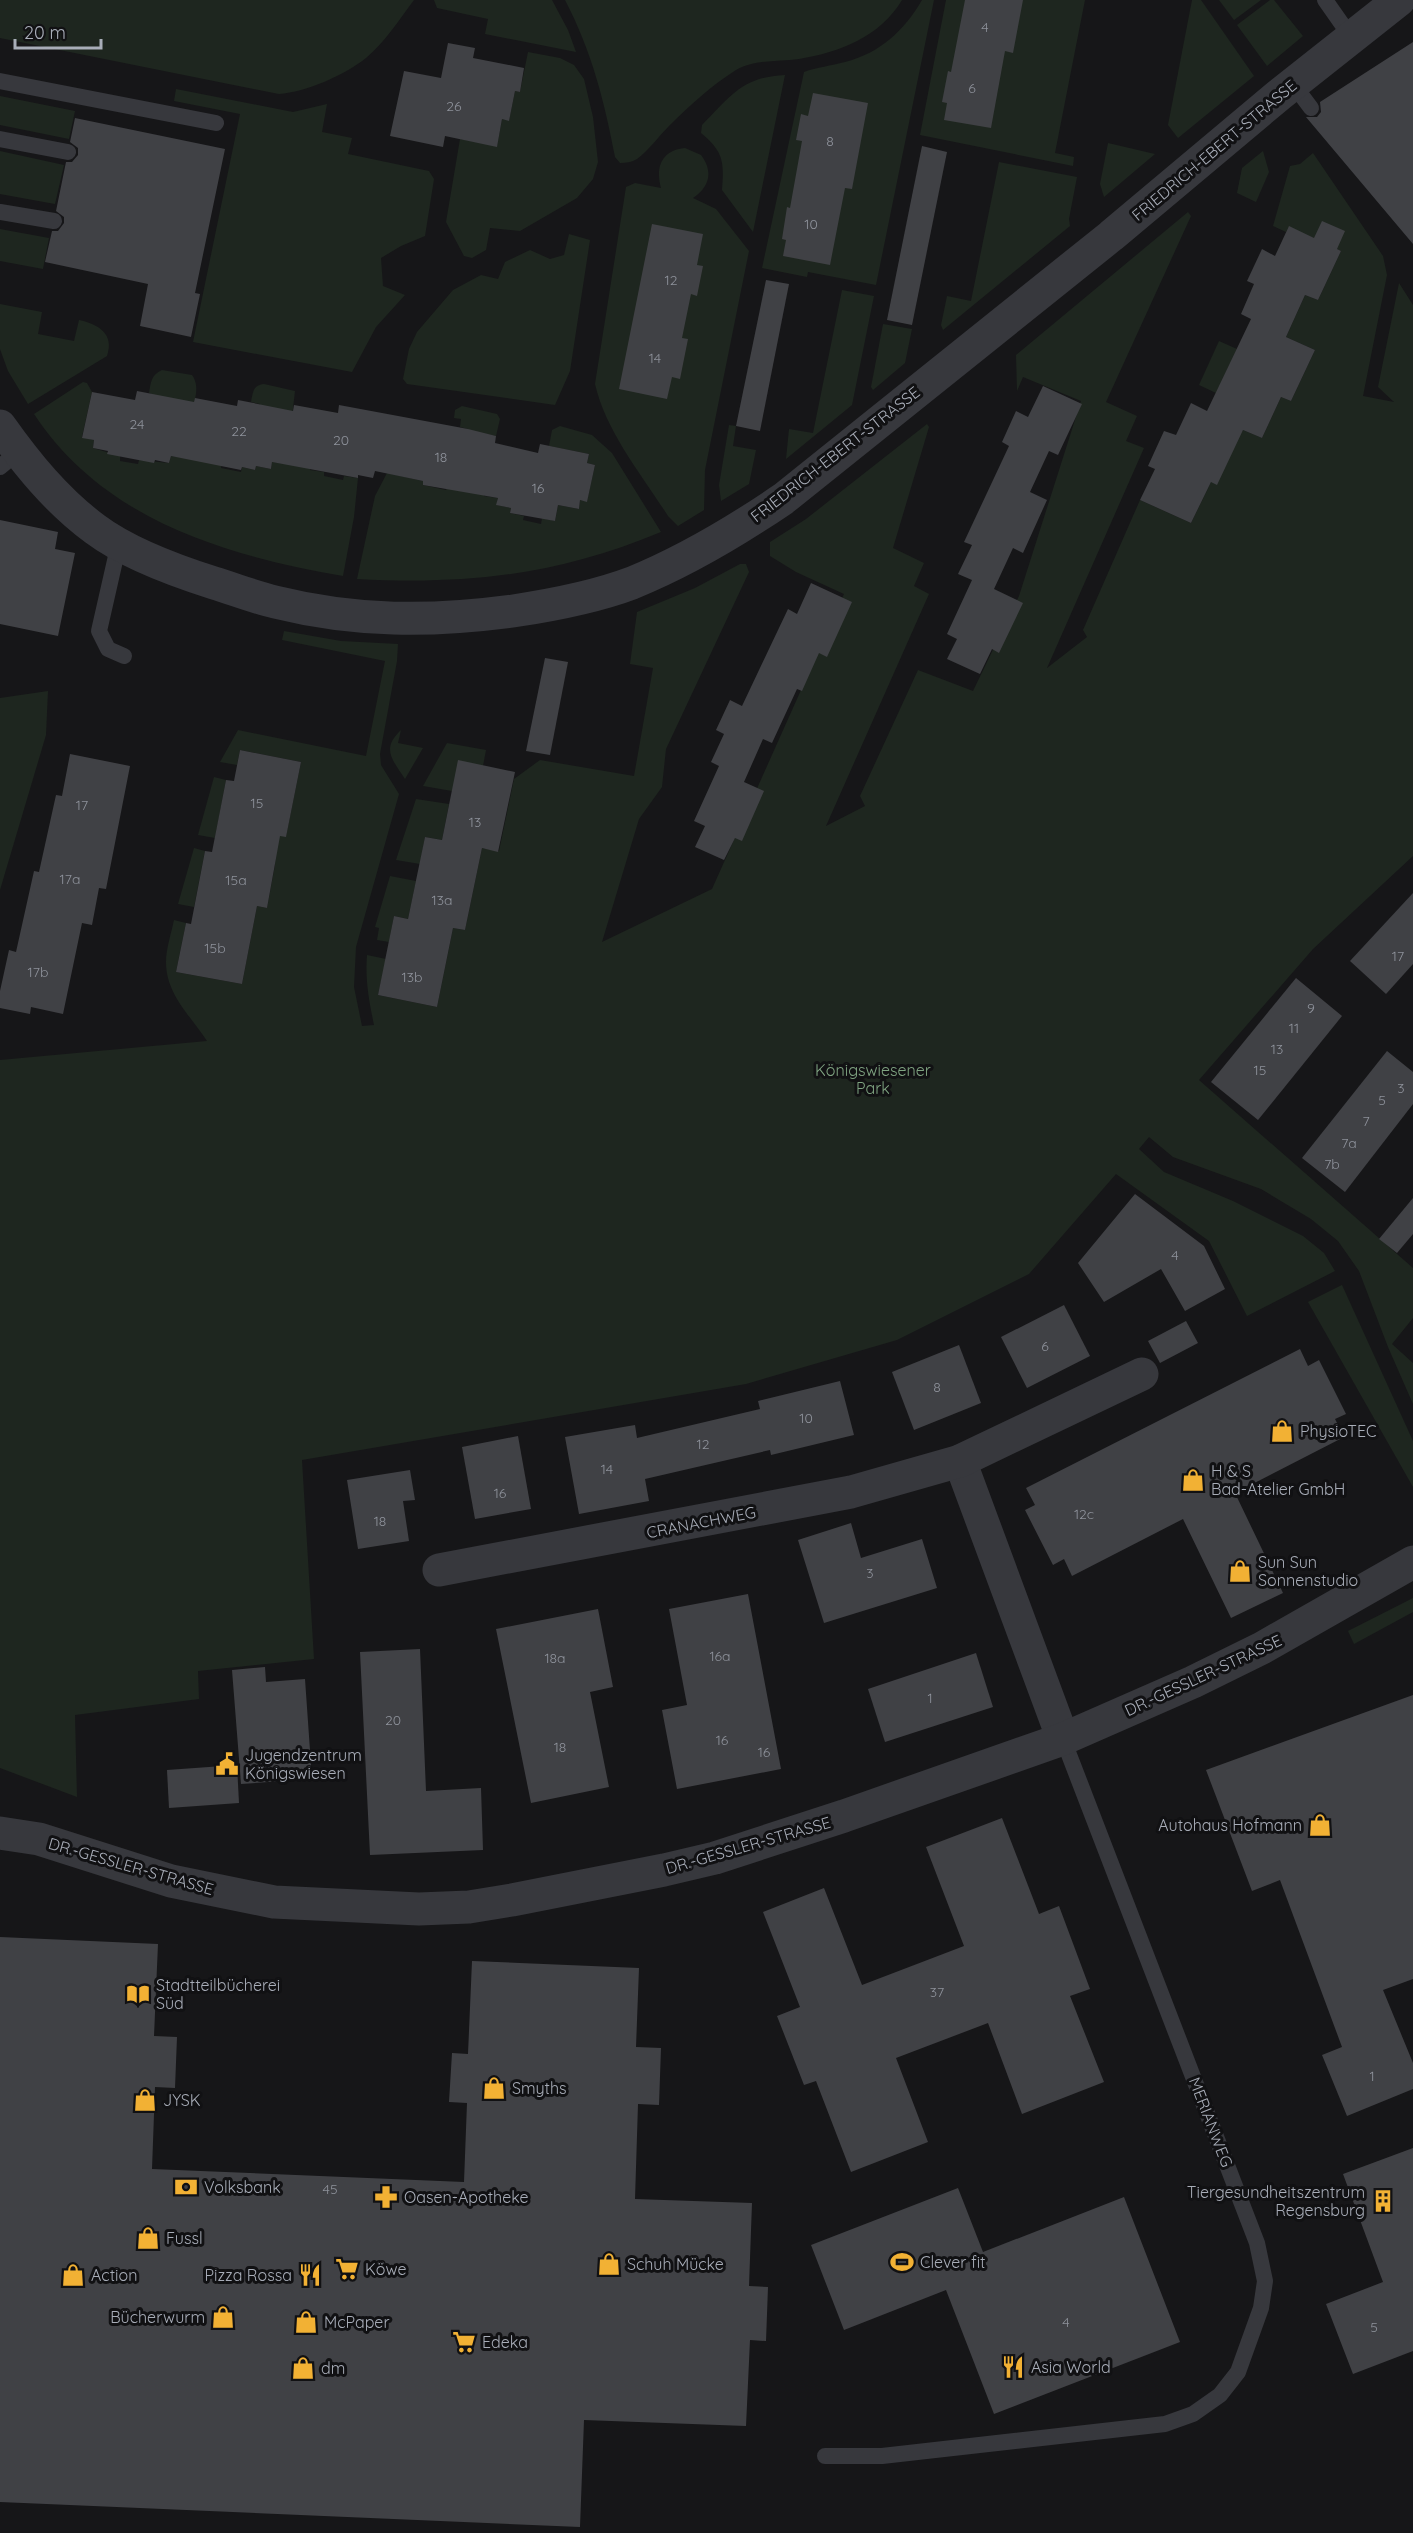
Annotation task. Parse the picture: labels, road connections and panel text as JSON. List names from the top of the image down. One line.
{"streets":{"street":["FRIEDRICH-EBERT-STRASSE","CRANACHWEG","DR.-GESSLER-STRASSE"],"lane":["MERIANWEG"]},"crossings":[["DR.-GESSLER-STRASSE","MERIANWEG"]],"parks":["Königswiesener Park"],"places":{"shop":["PhysioTEC","H & S Bad-Atelier GmbH","Sun Sun Sonnenstudio","Autohaus Hofmann","Smyths","JYSK","Fussl","Schuh Mücke","Action","Bücherwurm","McPaper","dm"],"public building":["Jugendzentrum Königswiesen"],"library":["Stadtteilbücherei Süd"],"bank":["Volksbank"],"pharmacy":["Oasen-Apotheke"],"building":["Tiergesundheitszentrum Regensburg"],"sports":["Clever fit"],"supermarket":["Köwe","Edeka"],"restaurant":["Pizza Rossa","Asia World"]},"house_numbers":["4","6","26","8","10","12","14","24","22","20","18","16","15","17","13","17a","15a","13a","15b","17","17b","13b","9","11","13","15","3","5","7","7a","7b","4","6","8","10","12","14","16","12c","18","3","16a","18a","1","20","16","18","16","37","1","45","4","5"],"scale_bar":"20 m"}
